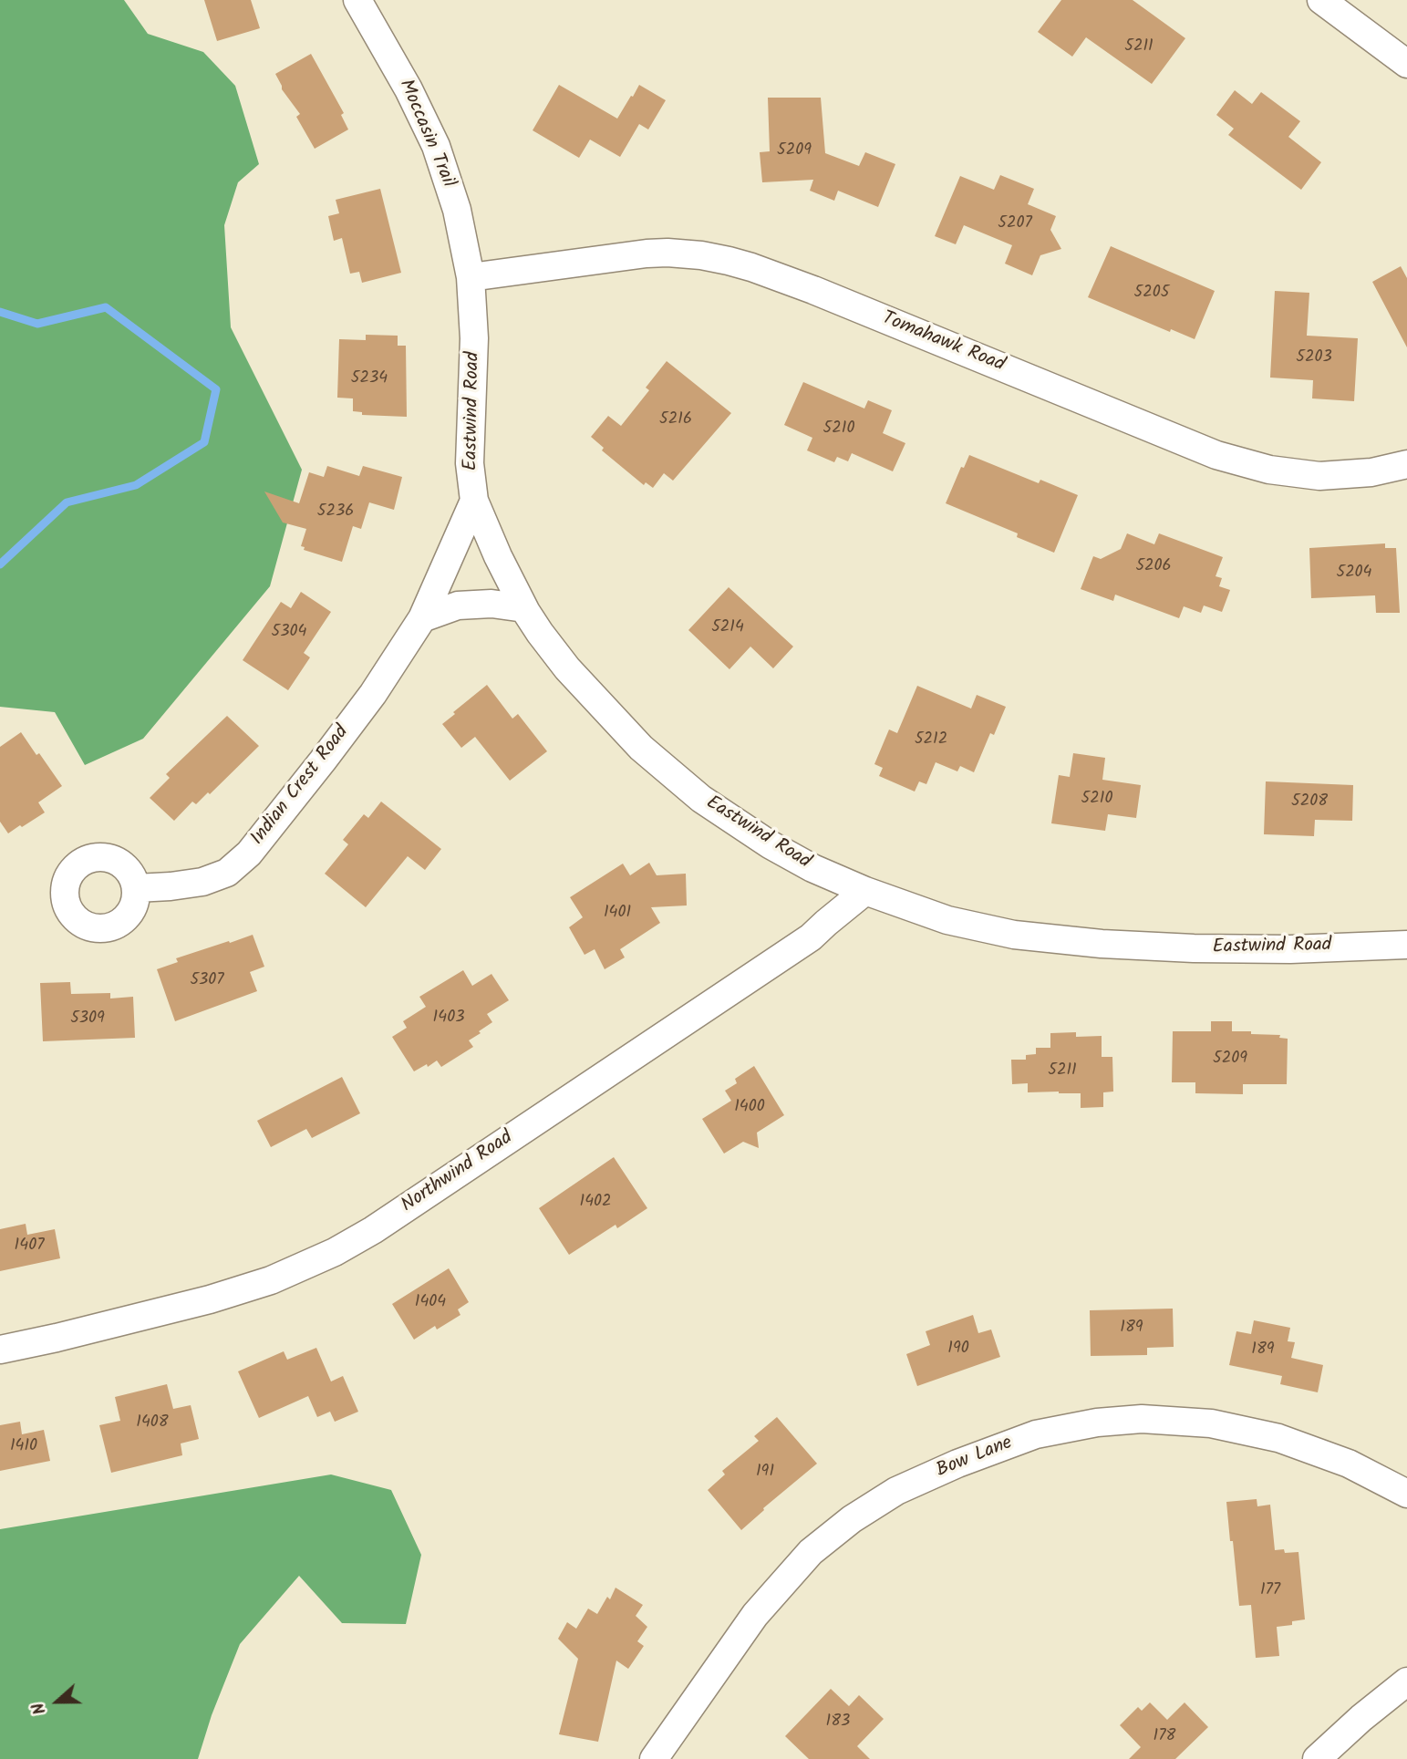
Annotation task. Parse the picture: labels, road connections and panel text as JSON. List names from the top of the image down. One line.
{"streets":{"street":["Moccasin Trail","Tomahawk Road","Eastwind Road","Indian Crest Road","Northwind Road","Bow Lane"]},"crossings":[["Moccasin Trail","Tomahawk Road"],["Moccasin Trail","Eastwind Road"],["Tomahawk Road","Eastwind Road"],["Eastwind Road","Indian Crest Road"],["Eastwind Road","Northwind Road"]],"house_numbers":["5211","5209","5207","5205","5203","5234","5216","5210","5236","5206","5204","5214","5304","5212","5210","5208","1401","5307","1403","5309","5209","5211","1400","1402","1407","1404","189","190","189","1408","1410","191","177","183","178"],"north":"left"}
